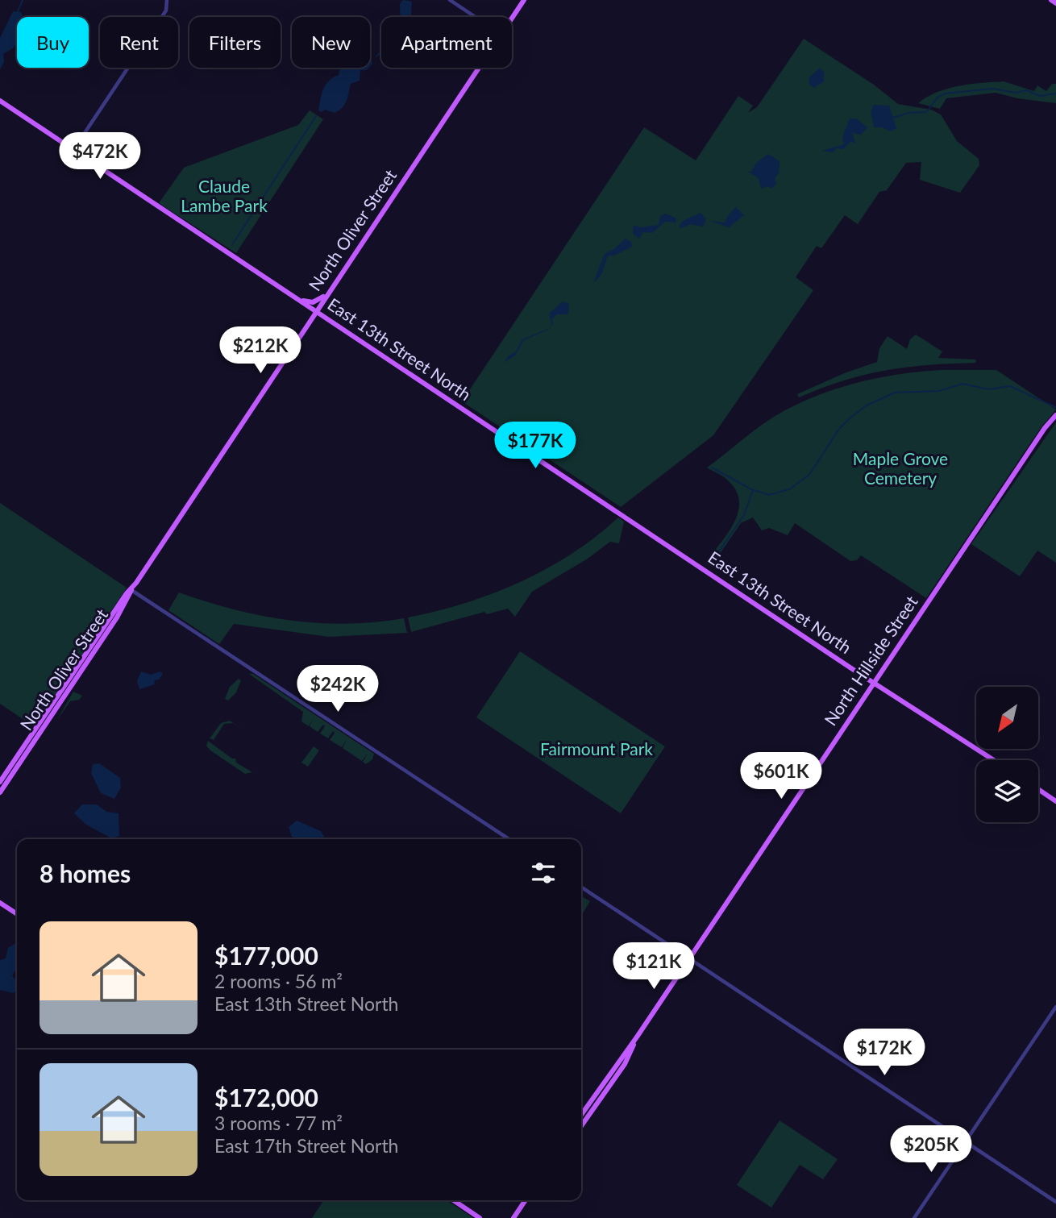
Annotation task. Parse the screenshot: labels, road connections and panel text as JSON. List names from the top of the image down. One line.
{"streets":{"main road":["North Oliver Street","East 13th Street North","North Hillside Street"]},"crossings":[["North Oliver Street","East 13th Street North"],["East 13th Street North","North Hillside Street"]],"parks":["Claude Lambe Park","Maple Grove Cemetery","Fairmount Park"],"north":"bottom left","page":{"chip":["Buy","Rent","Filters","New","Apartment"],"price":["$472K","$212K","$177K","$242K","$601K","$121K","$172K","$205K"],"heading":"8 homes","list":[{"name":"$177,000","note":"2 rooms · 56 m² · East 13th Street North"},{"name":"$172,000","note":"3 rooms · 77 m² · East 17th Street North"}]}}
